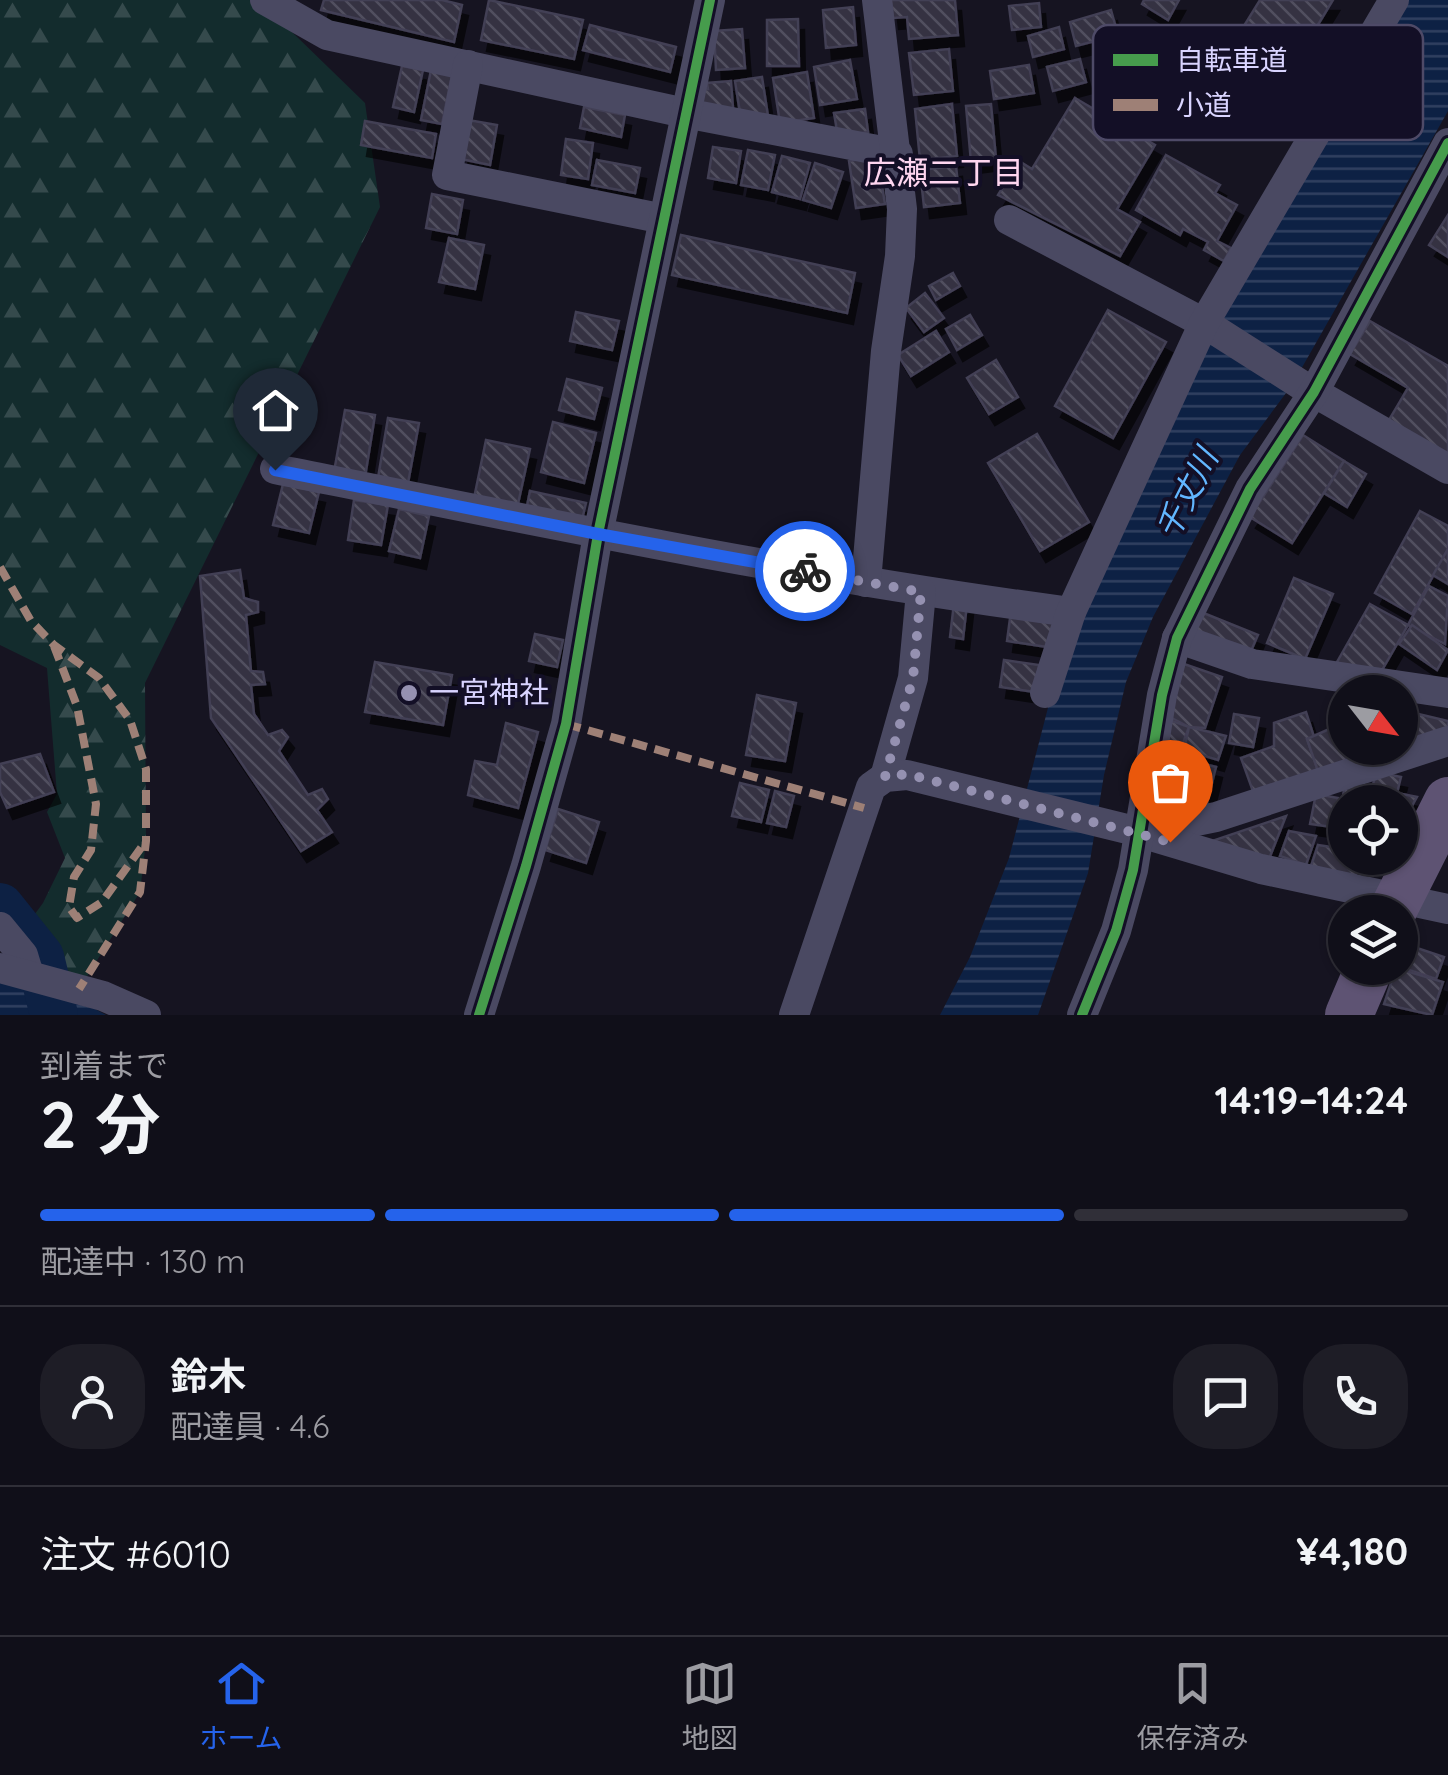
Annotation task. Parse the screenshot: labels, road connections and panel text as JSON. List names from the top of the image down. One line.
{"districts":["広瀬二丁目"],"water":["千丈川"],"places":["一宮神社"],"legend":["自転車道","小道"],"north":"bottom right","page":{"heading":["2 分","到着まで","14:19–14:24"],"panel":["鈴木","配達員 · 4.6","注文 #6010","¥4,180"],"bar":"配達中 · 130 m","tabs":["ホーム","地図","保存済み"]}}
